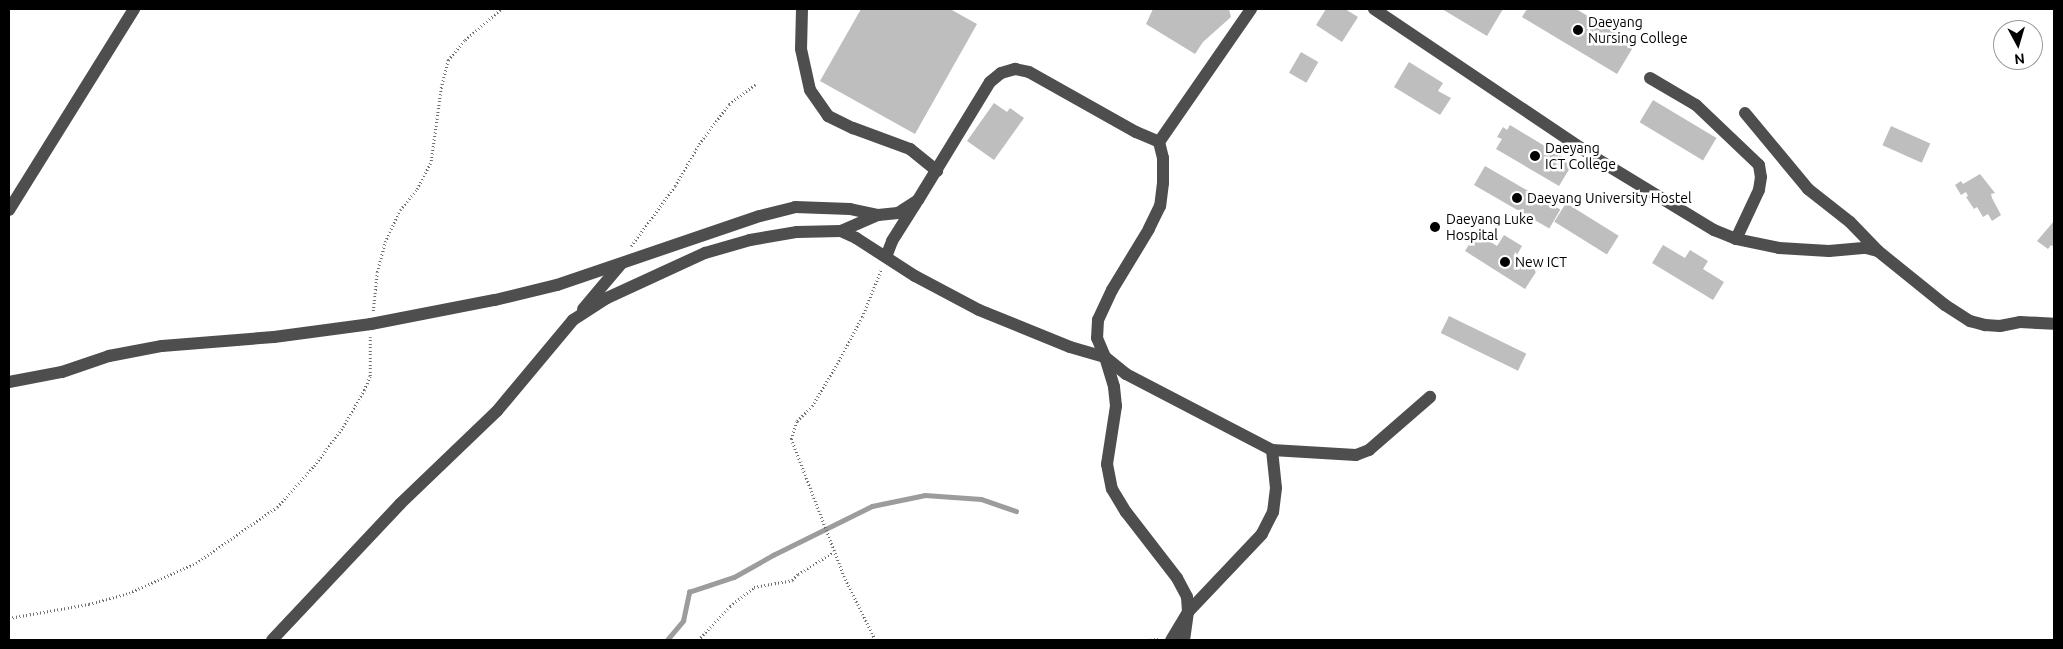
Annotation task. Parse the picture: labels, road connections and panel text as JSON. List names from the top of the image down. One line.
{"places":["Daeyang Nursing College","Daeyang ICT College","Daeyang University Hostel","Daeyang Luke Hospital","New ICT"],"north":"bottom"}
